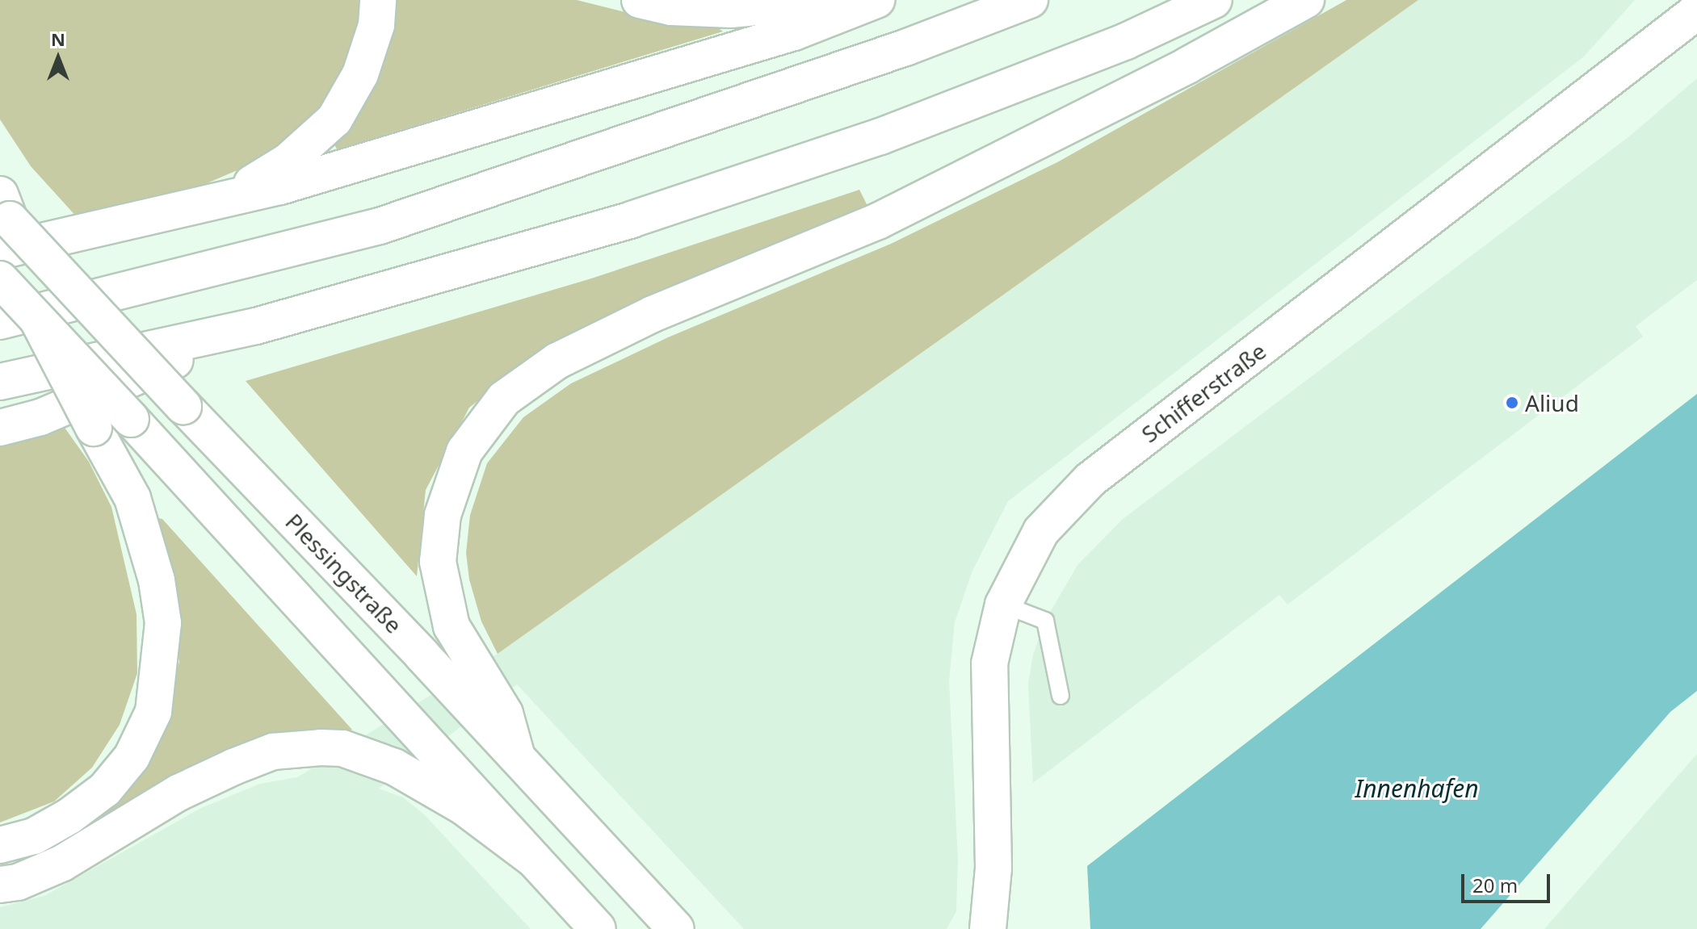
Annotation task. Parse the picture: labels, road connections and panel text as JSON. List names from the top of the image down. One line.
{"streets":{"main road":["Schifferstraße","Plessingstraße"]},"water":["Innenhafen"],"places":["Aliud"],"scale_bar":"20 m","north":"top"}
